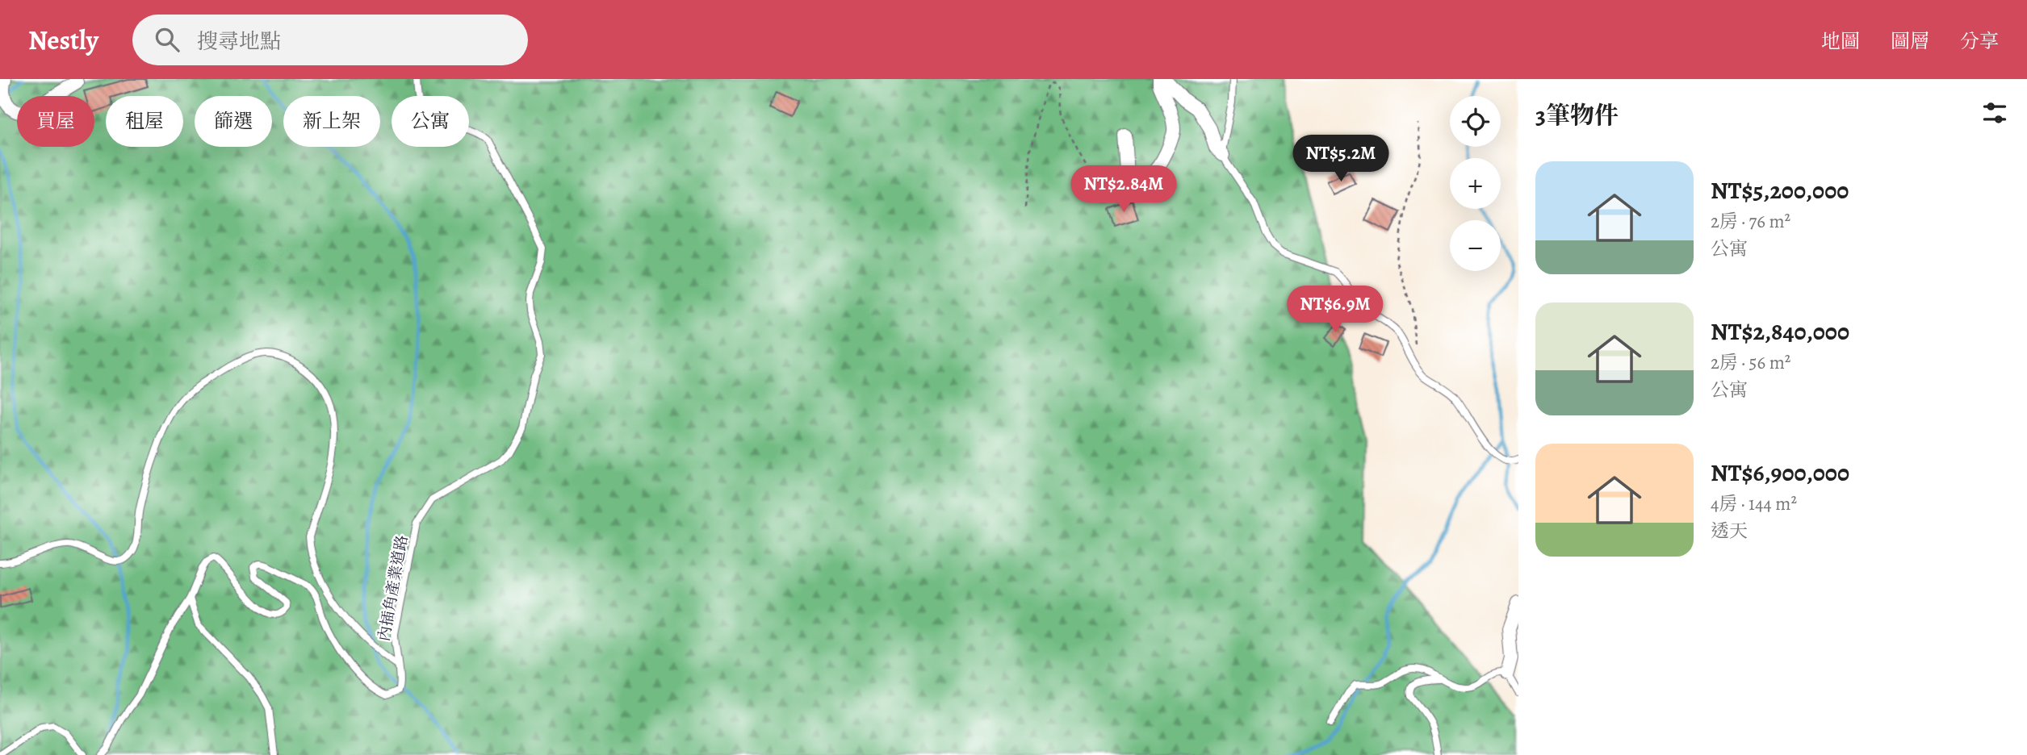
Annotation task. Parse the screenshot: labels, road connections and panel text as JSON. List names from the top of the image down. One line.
{"streets":{"lane":["內插角產業道路"]},"page":{"header":"Nestly","search":"搜尋地點","nav":["地圖","圖層","分享"],"heading":"3筆物件","map_buttons":["+","−"],"chip":["買屋","租屋","篩選","新上架","公寓"],"price":["NT$5.2M","NT$2.84M","NT$6.9M"],"list":[{"name":"NT$5,200,000","note":"2房 · 76 m² · 公寓"},{"name":"NT$2,840,000","note":"2房 · 56 m² · 公寓"},{"name":"NT$6,900,000","note":"4房 · 144 m² · 透天"}]}}
